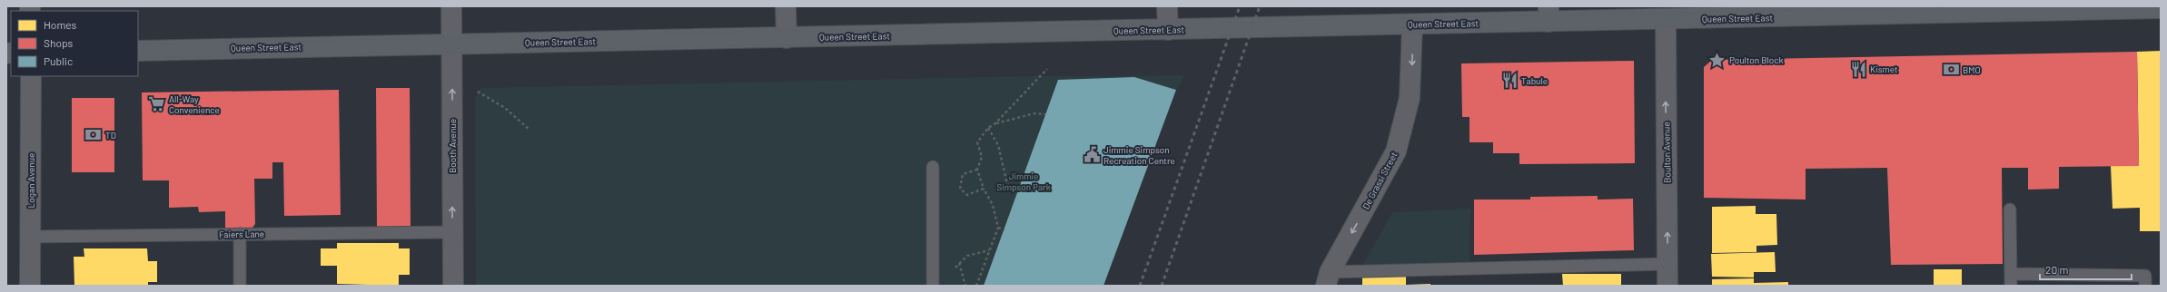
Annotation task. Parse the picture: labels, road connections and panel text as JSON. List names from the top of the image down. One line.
{"streets":{"main road":["Queen Street East"],"street":["Booth Avenue","Boulton Avenue","Logan Avenue","De Grassi Street"],"lane":["Faiers Lane"]},"crossings":[["Queen Street East","Booth Avenue"],["Queen Street East","Boulton Avenue"],["Queen Street East","De Grassi Street"],["Booth Avenue","Faiers Lane"],["Logan Avenue","Faiers Lane"]],"one_way":["Booth Avenue","Boulton Avenue","De Grassi Street"],"parks":["Jimmie Simpson Park"],"places":{"place":["Poulton Block"],"restaurant":["Kismet","Tabule"],"bank":["BMO","TD"],"supermarket":["All-Way Convenience"],"public building":["Jimmie Simpson Recreation Centre"]},"legend":["Homes","Shops","Public"],"scale_bar":"20 m"}
